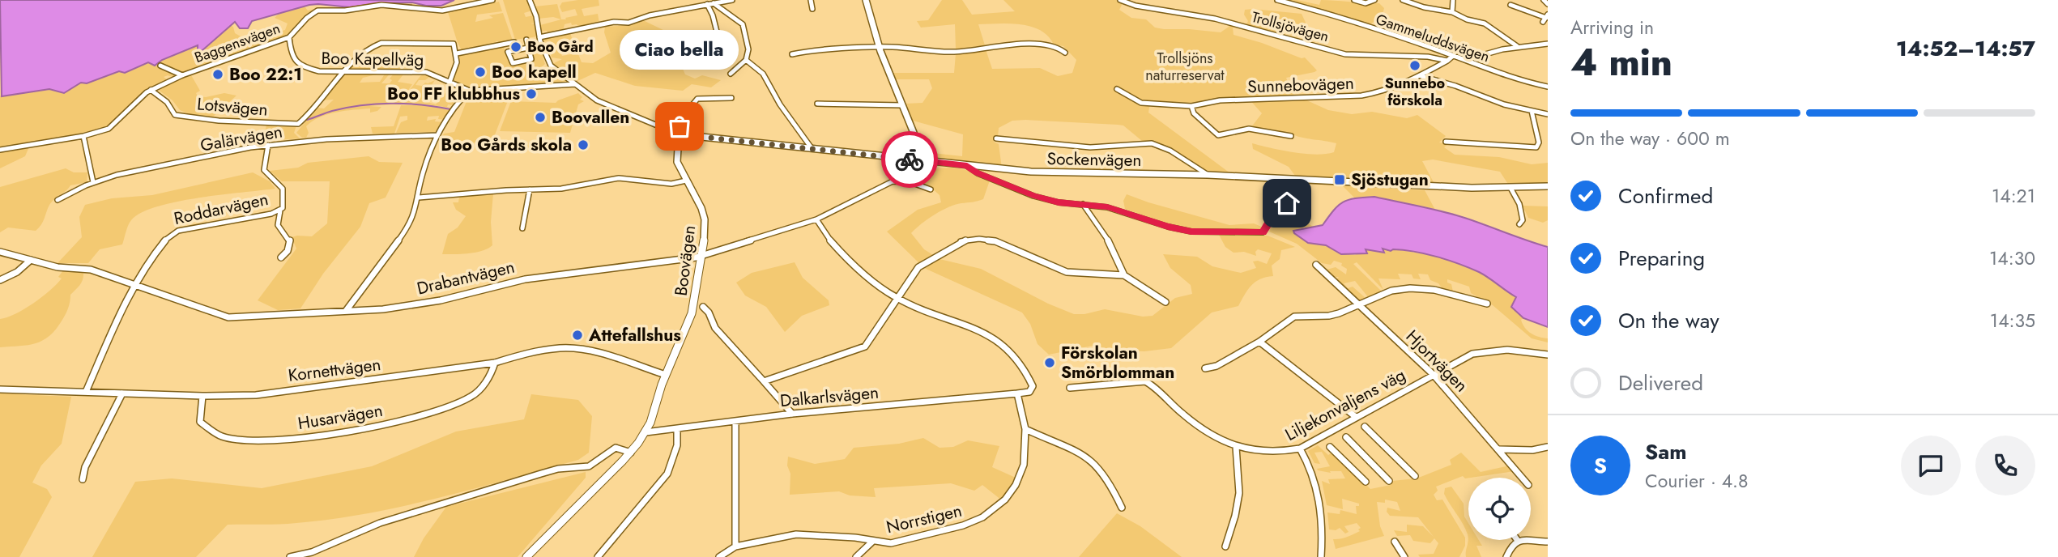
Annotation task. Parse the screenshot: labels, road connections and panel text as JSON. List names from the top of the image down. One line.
{"streets":{"street":["Trollsjövägen","Gammeluddsvägen","Baggensvägen","Boo Kapellväg","Sunnebovägen","Lotsvägen","Galärvägen","Sockenvägen","Roddarvägen","Boovägen","Drabantvägen","Hjortvägen","Kornettvägen","Dalkarlsvägen","Liljekonvaljens väg","Husarvägen","Norrstigen"]},"crossings":[["Trollsjövägen","Sunnebovägen"],["Baggensvägen","Boo Kapellväg"],["Baggensvägen","Lotsvägen"],["Boo Kapellväg","Lotsvägen"],["Galärvägen","Roddarvägen"],["Sockenvägen","Boovägen"],["Roddarvägen","Drabantvägen"],["Roddarvägen","Kornettvägen"],["Boovägen","Drabantvägen"],["Boovägen","Kornettvägen"],["Boovägen","Dalkarlsvägen"],["Hjortvägen","Liljekonvaljens väg"],["Kornettvägen","Husarvägen"],["Dalkarlsvägen","Norrstigen"]],"parks":["Trollsjöns naturreservat"],"places":{"other":["Boo Gård","Sunnebo förskola","Boo kapell","Boo 22:1","Boo FF klubbhus","Boovallen","Ciao bella","Boo Gårds skola","Attefallshus","Förskolan Smörblomman"],"transit":["Sjöstugan"]},"page":{"heading":["4 min","Arriving in","14:52–14:57"],"panel":["Sam","Courier · 4.8"],"bubble":"Ciao bella","bar":"On the way · 600 m","list":[["Confirmed","14:21"],["Preparing","14:30"],["On the way","14:35"],"Delivered"],"round":"S"}}
